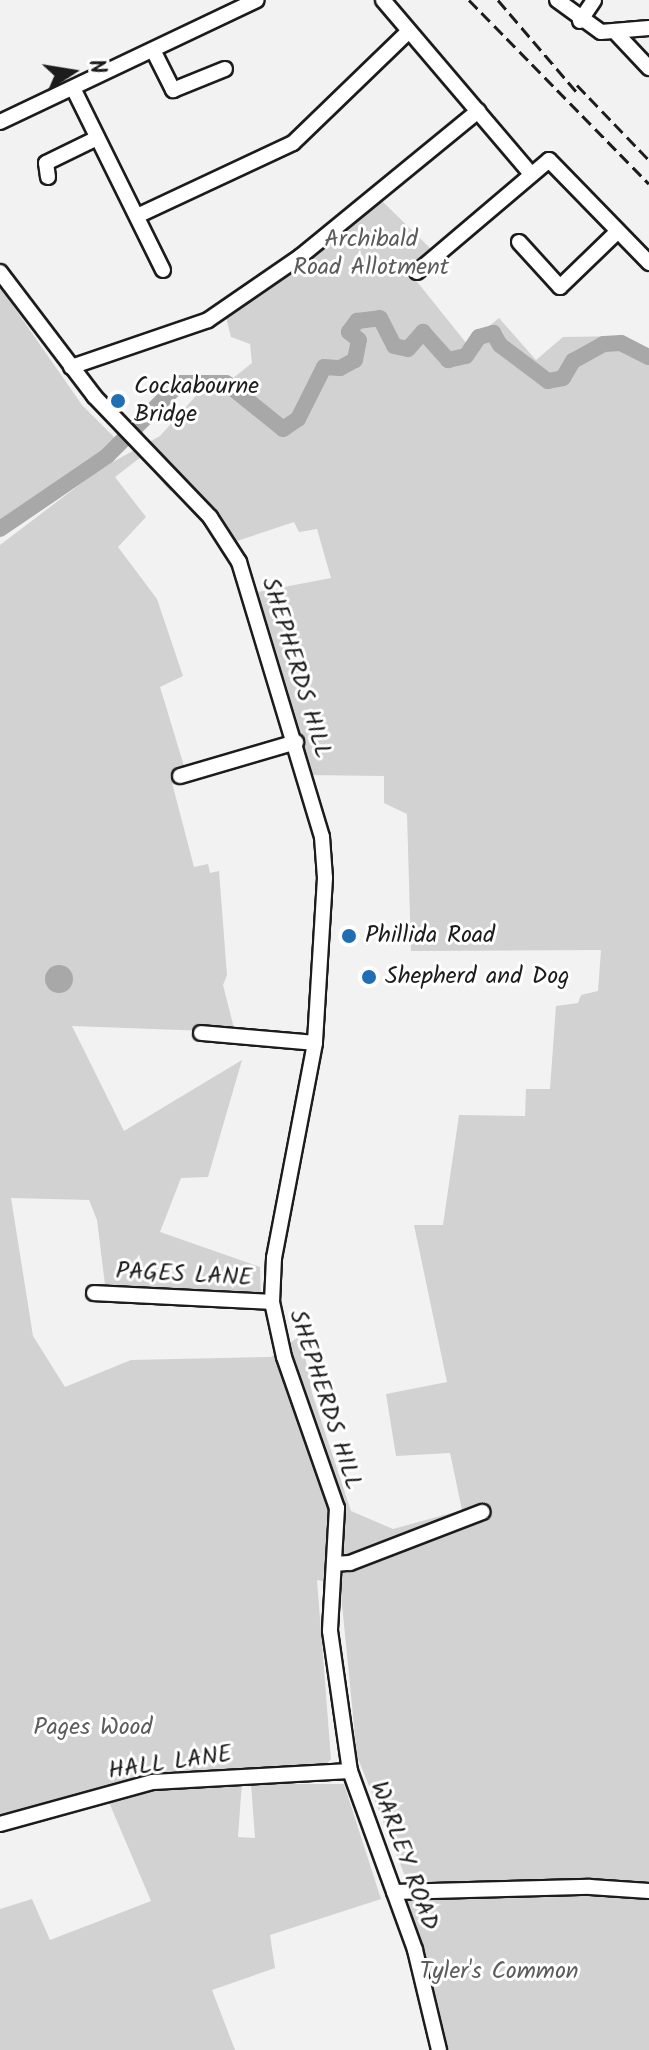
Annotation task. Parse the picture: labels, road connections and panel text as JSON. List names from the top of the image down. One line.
{"streets":{"street":["SHEPHERDS HILL","PAGES LANE","HALL LANE","WARLEY ROAD"]},"crossings":[["SHEPHERDS HILL","PAGES LANE"],["SHEPHERDS HILL","HALL LANE"],["SHEPHERDS HILL","WARLEY ROAD"],["HALL LANE","WARLEY ROAD"]],"parks":["Archibald Road Allotment","Pages Wood","Tyler's Common"],"places":["Cockabourne Bridge","Phillida Road","Shepherd and Dog"],"north":"right"}
